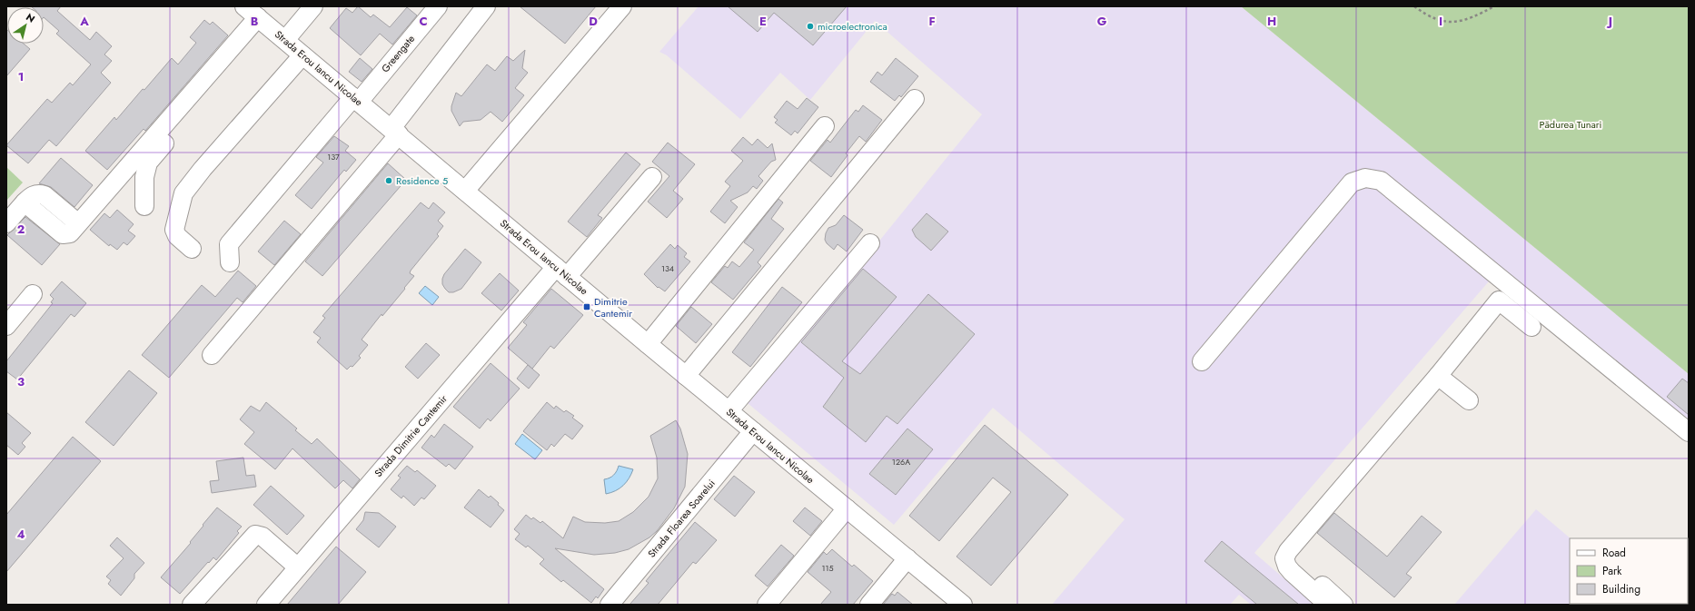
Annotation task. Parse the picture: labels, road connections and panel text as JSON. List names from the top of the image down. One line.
{"streets":{"street":["Greengate","Strada Erou Iancu Nicolae","Strada Dimitrie Cantemir","Strada Floarea Soarelui"]},"crossings":[["Greengate","Strada Erou Iancu Nicolae"],["Strada Erou Iancu Nicolae","Strada Dimitrie Cantemir"],["Strada Erou Iancu Nicolae","Strada Floarea Soarelui"]],"parks":["Pădurea Tunari"],"places":{"other":["microelectronica","Residence 5"],"transit":["Dimitrie Cantemir"]},"house_numbers":["137","134","126A","115"],"legend":["Road","Park","Building"],"north":"top right","grid":{"columns":["A","B","C","D","E","F","G","H","I","J"],"rows":["1","2","3","4"]}}
